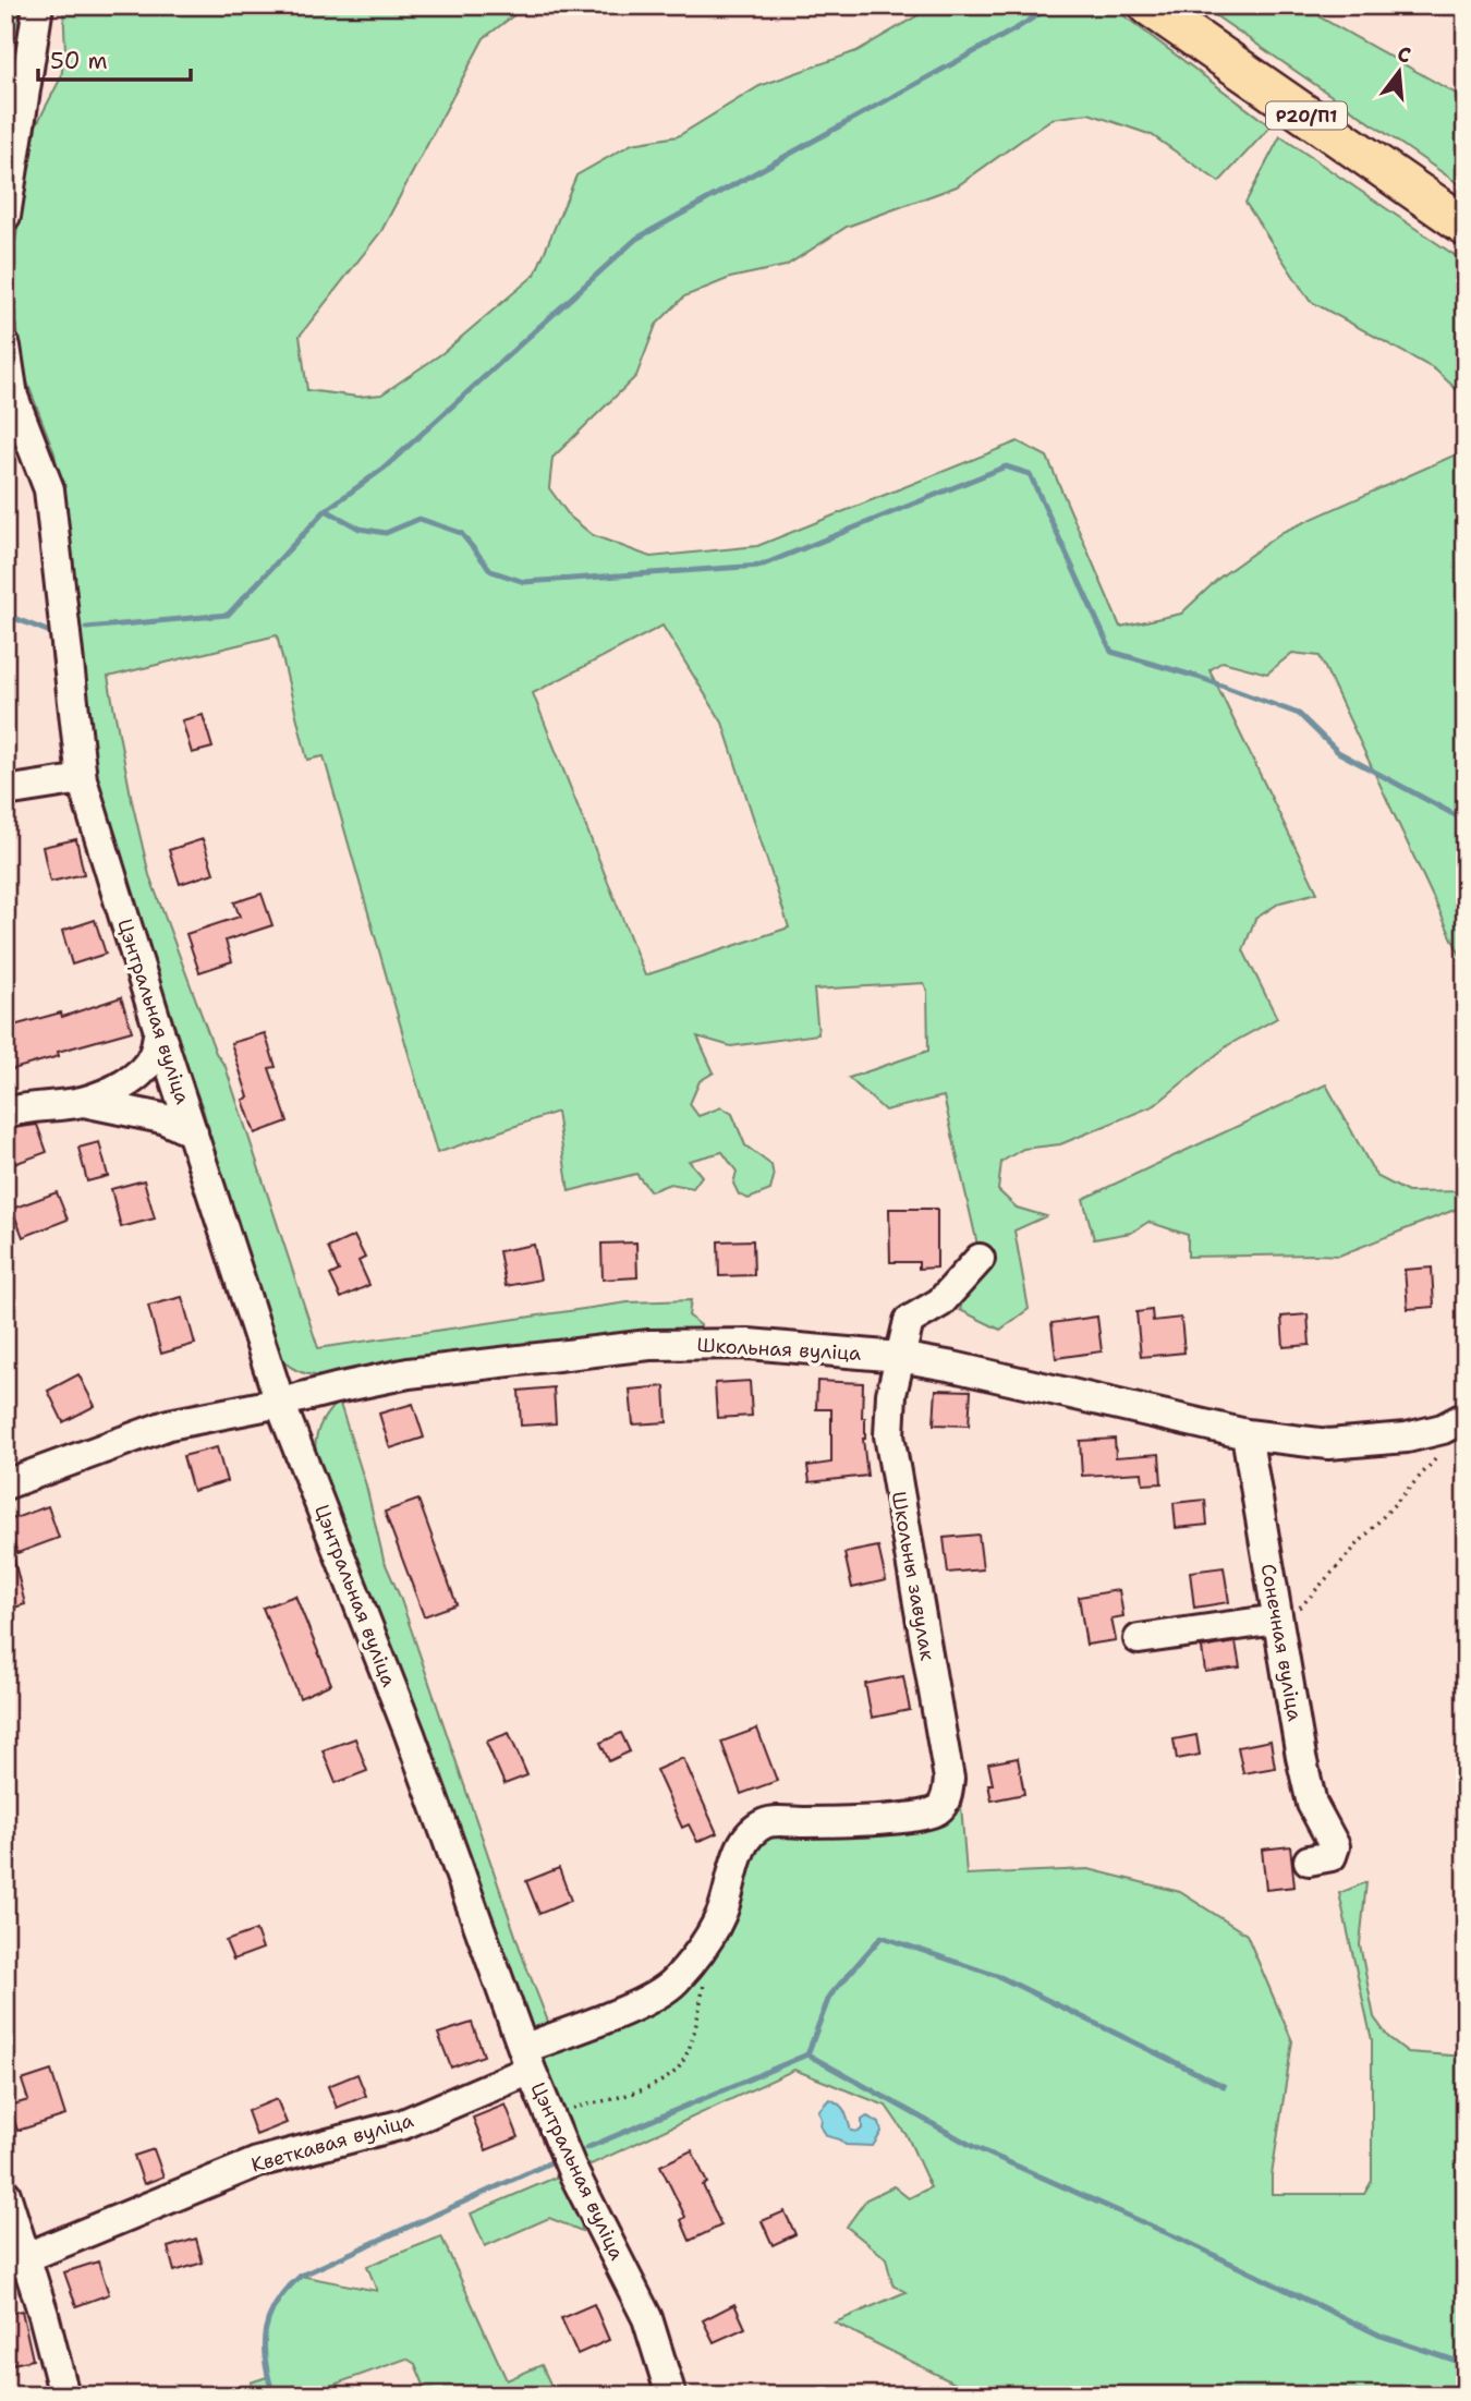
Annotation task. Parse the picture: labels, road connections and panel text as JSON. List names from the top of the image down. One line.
{"streets":{"main road":["Р20/П1"],"street":["Цэнтральная вуліца","Школьная вуліца","Школьны завулак","Сонечная вуліца","Кветкавая вуліца"]},"crossings":[["Цэнтральная вуліца","Школьная вуліца"],["Цэнтральная вуліца","Кветкавая вуліца"],["Школьная вуліца","Школьны завулак"],["Школьная вуліца","Сонечная вуліца"],["Школьны завулак","Кветкавая вуліца"]],"scale_bar":"50 m","north":"top"}
